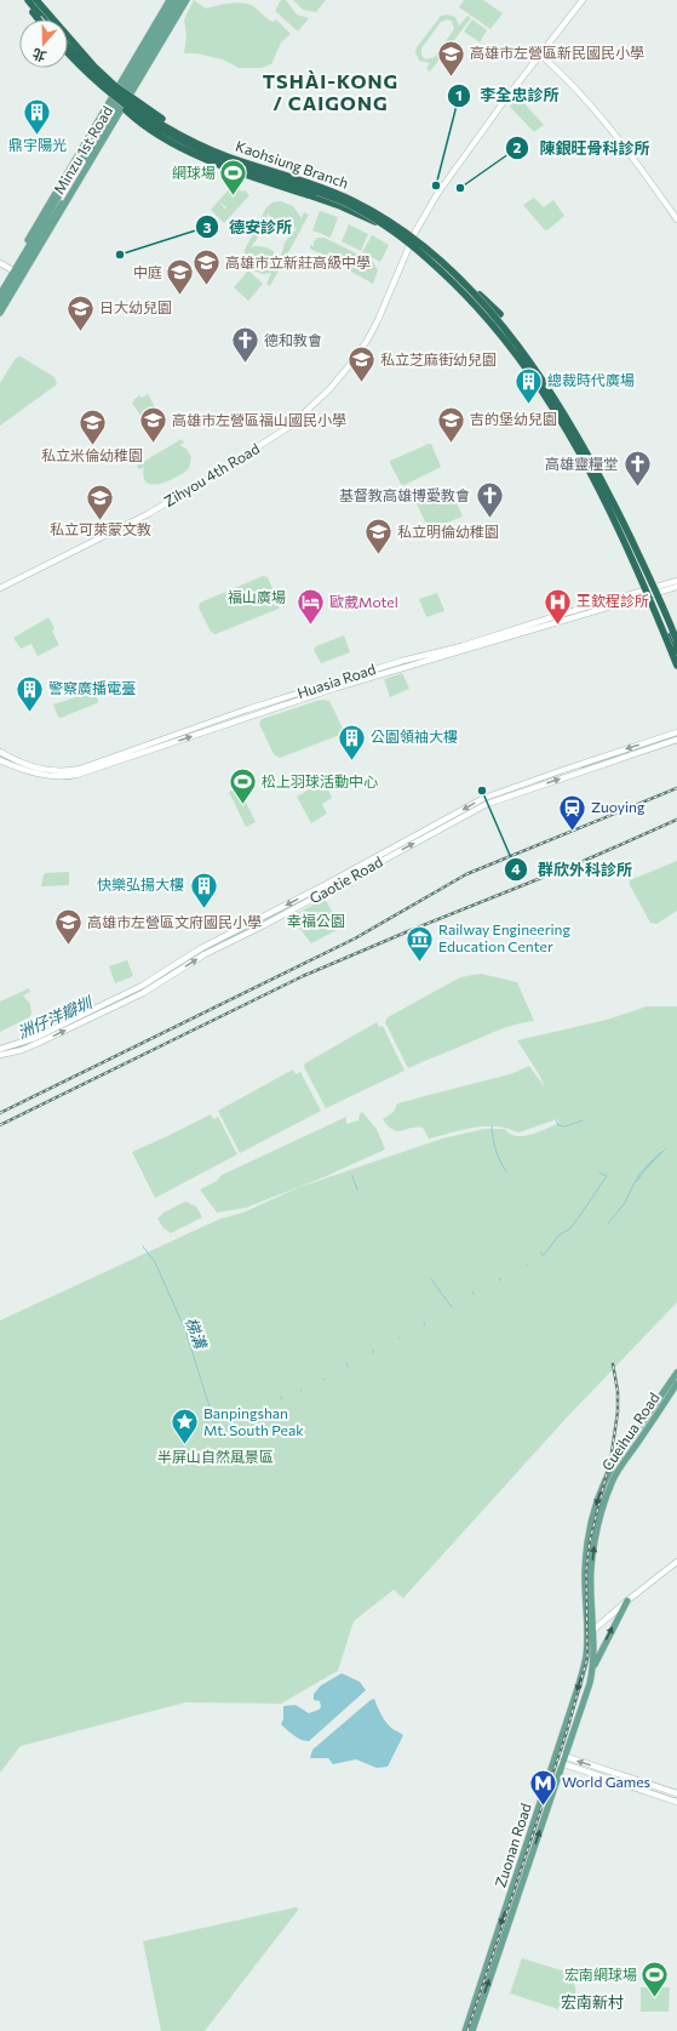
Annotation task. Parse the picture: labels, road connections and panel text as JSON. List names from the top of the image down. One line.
{"streets":{"highway":["Kaohsiung Branch"],"main road":["Minzu 1st Road","Cueihua Road","Zuonan Road"],"street":["Zihyou 4th Road","Huasia Road","Gaotie Road"]},"crossings":[["Cueihua Road","Zuonan Road"]],"districts":["TSHÀI-KONG / CAIGONG","宏南新村"],"water":["洲仔洋瓣圳","梯溝"],"parks":["福山廣場","幸福公園","半屏山自然風景區"],"places":{"school or university":["高雄市左營區新民國民小學","高雄市立新莊高級中學","中庭","日大幼兒園","私立芝麻街幼兒園","吉的堡幼兒園","高雄市左營區福山國民小學","私立米倫幼稚園","私立可萊蒙文教","私立明倫幼稚園","高雄市左營區文府國民小學"],"building":["鼎宇陽光","總裁時代廣場","警察廣播電臺","公園領袖大樓","快樂弘揚大樓"],"other":["李全忠診所","陳銀旺骨科診所","德安診所","群欣外科診所"],"sports":["網球場","松上羽球活動中心","宏南網球場"],"church":["德和教會","高雄靈糧堂","基督教高雄博愛教會"],"hospital":["王欽程診所"],"hotel":["歐葳Motel"],"station":["Zuoying"],"museum":["Railway Engineering Education Center"],"place":["Banpingshan Mt. South Peak"],"metro station":["World Games"]},"north":"bottom"}
